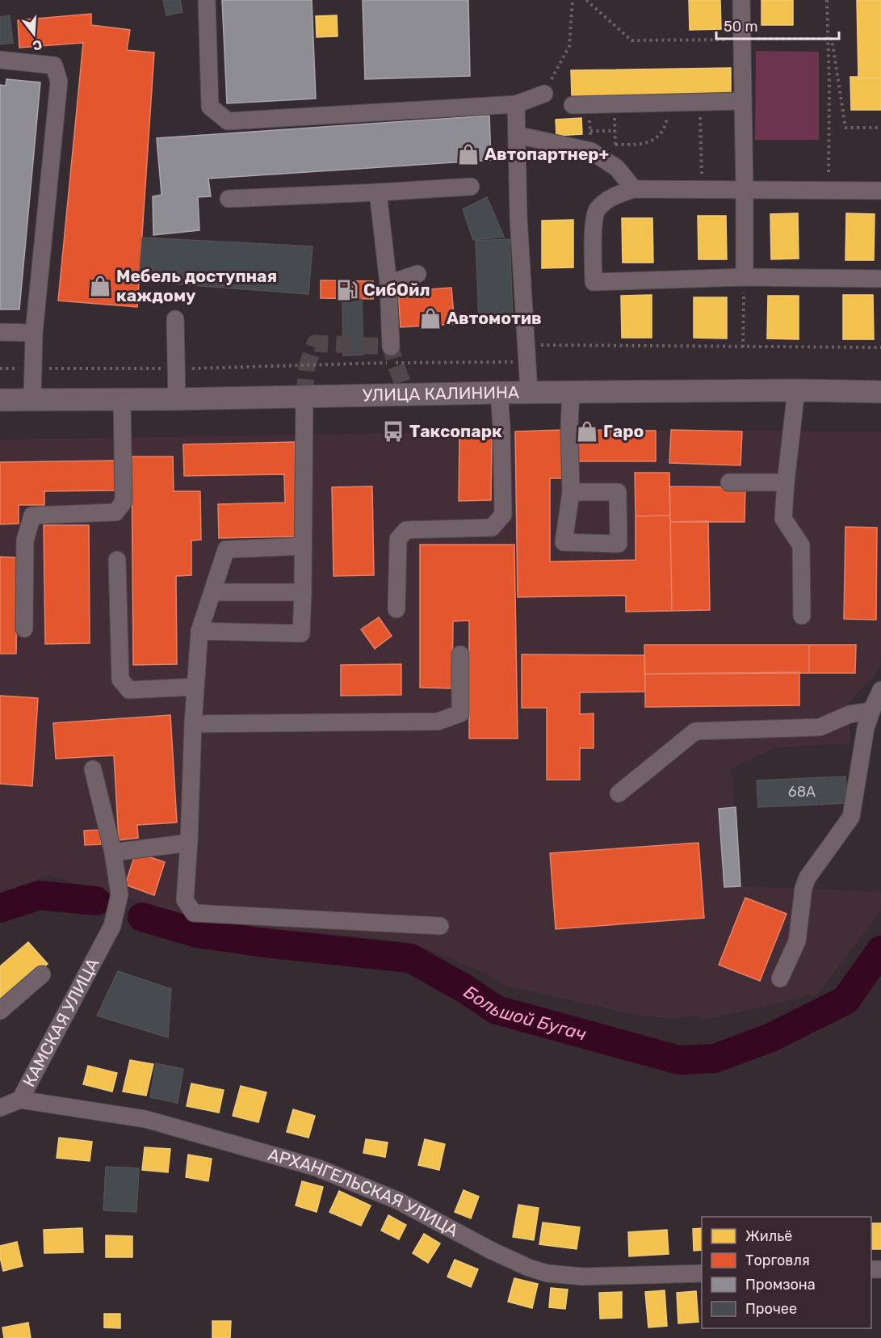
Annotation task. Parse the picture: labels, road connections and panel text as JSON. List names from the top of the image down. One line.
{"streets":{"main road":["УЛИЦА КАЛИНИНА"],"street":["КАМСКАЯ УЛИЦА","АРХАНГЕЛЬСКАЯ УЛИЦА"]},"crossings":[["КАМСКАЯ УЛИЦА","АРХАНГЕЛЬСКАЯ УЛИЦА"]],"water":["Большой Бугач"],"places":{"shop":["Автопартнер+","Мебель доступная каждому","Автомотив","Гаро"],"fuel station":["СибОйл"],"bus stop":["Таксопарк"]},"house_numbers":["68А"],"legend":["Жильё","Торговля","Промзона","Прочее"],"scale_bar":"50 m","north":"bottom"}
